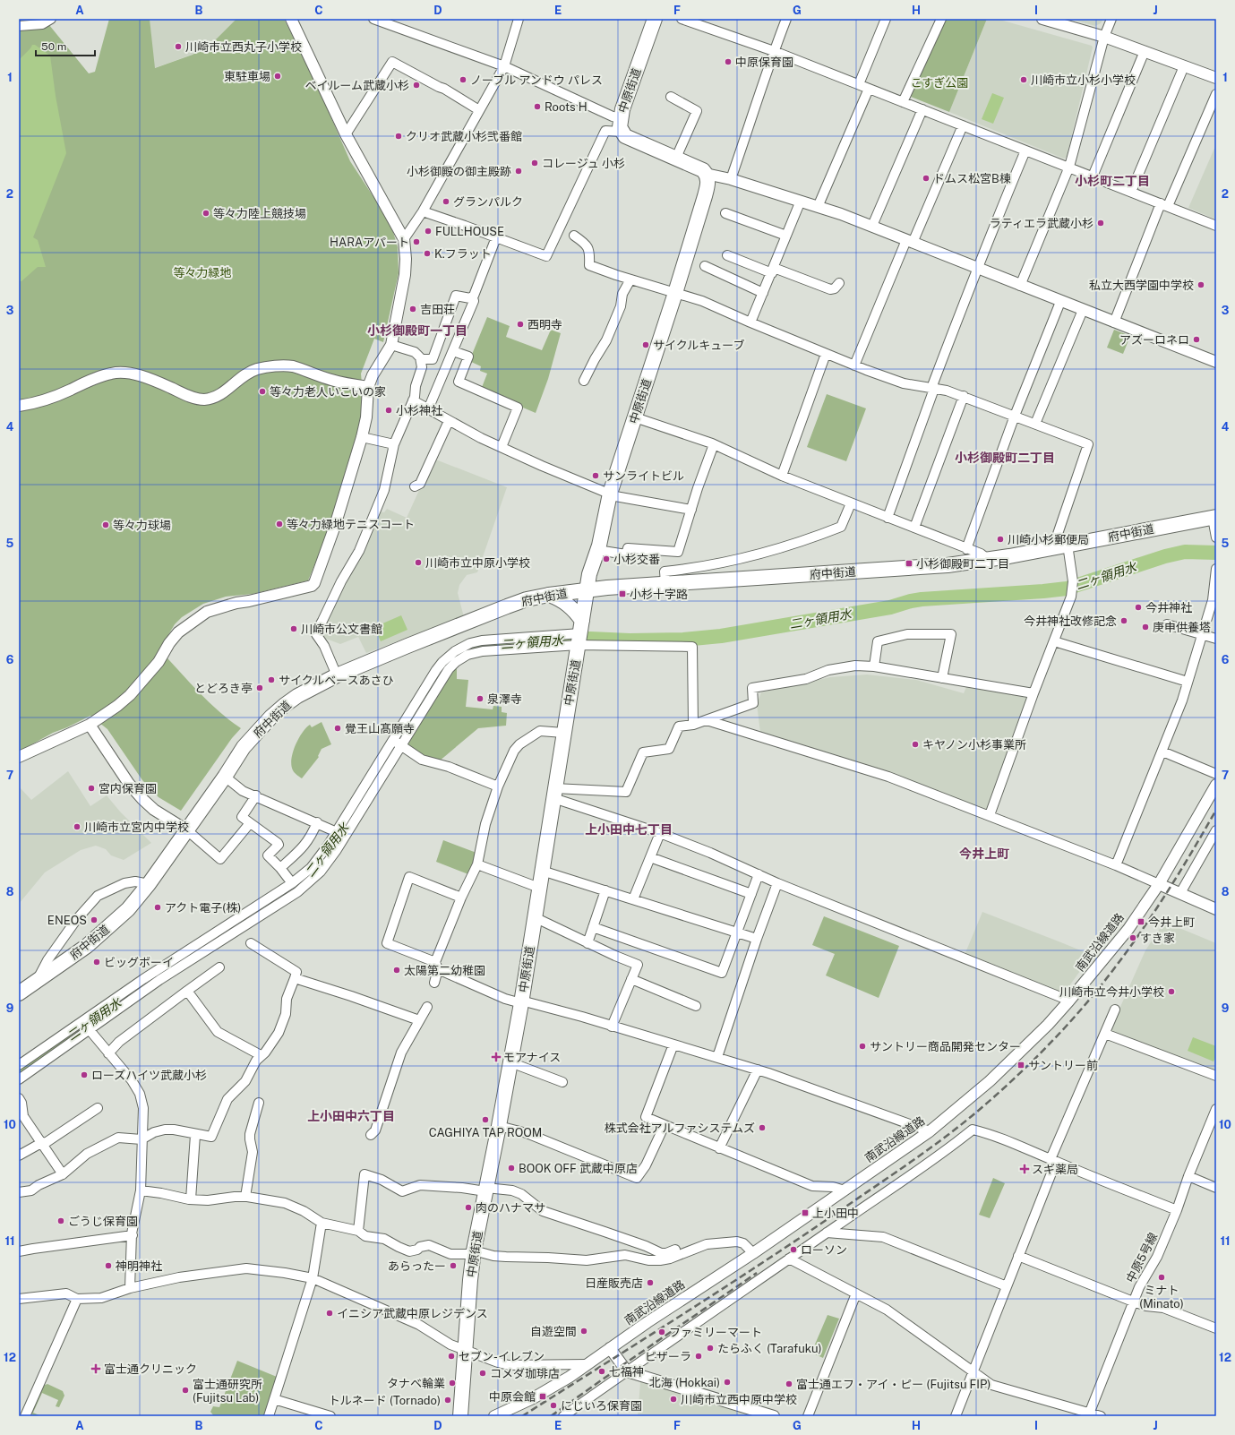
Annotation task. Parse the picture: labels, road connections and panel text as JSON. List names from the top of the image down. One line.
{"streets":{"main road":["中原街道","府中街道"],"street":["南武沿線道路","中原5号線"]},"crossings":[["中原街道","府中街道"]],"districts":["小杉町二丁目","小杉御殿町一丁目","小杉御殿町二丁目","上小田中七丁目","今井上町","上小田中六丁目"],"water":["二ヶ領用水"],"parks":["こすぎ公園","等々力緑地"],"places":{"other":["川崎市立西丸子小学校","中原保育園","東駐車場","ノーブル アンドウ パレス","川崎市立小杉小学校","ベイルーム武蔵小杉","Roots H","クリオ武蔵小杉弐番館","コレージュ 小杉","小杉御殿の御主殿跡","ドムス松宮B棟","グランパルク","等々力陸上競技場","ラティエラ武蔵小杉","FULLHOUSE","HARAアパート","K.フラット","私立大西学園中学校","吉田荘","西明寺","アズーロネロ","サイクルキューブ","等々力老人いこいの家","小杉神社","サンライトビル","等々力緑地テニスコート","等々力球場","川崎小杉郵便局","小杉交番","川崎市立中原小学校","今井神社","今井神社改修記念","庚申供養塔","川崎市公文書館","サイクルベースあさひ","とどろき亭","泉澤寺","覺王山髙願寺","キヤノン小杉事業所","宮内保育園","川崎市立宮内中学校","アクト電子(株)","ENEOS","すき家","ビッグボーイ","太陽第二幼稚園","川崎市立今井小学校","サントリー商品開発センター","ローズハイツ武蔵小杉","CAGHIYA TAP ROOM","株式会社アルファシステムズ","BOOK OFF 武蔵中原店","肉のハナマサ","ごうじ保育園","ローソン","神明神社","あらったー","ミナト (Minato)","日産販売店","イニシア武蔵中原レジデンス","自遊空間","ファミリーマート","たらふく (Tarafuku)","セブン-イレブン","ピザーラ","七福神","コメダ珈琲店","北海 (Hokkai)","タナベ輪業","富士通エフ・アイ・ピー (Fujitsu FIP)","富士通研究所 (Fujitsu Lab)","川崎市立西中原中学校","トルネード (Tornado)","にじいろ保育園"],"transit":["小杉御殿町二丁目","小杉十字路","今井上町","サントリー前","上小田中","中原会館"],"health":["モアナイス","スギ薬局","富士通クリニック"]},"scale_bar":"50 m","grid":{"columns":["A","B","C","D","E","F","G","H","I","J"],"rows":["1","2","3","4","5","6","7","8","9","10","11","12"]}}
